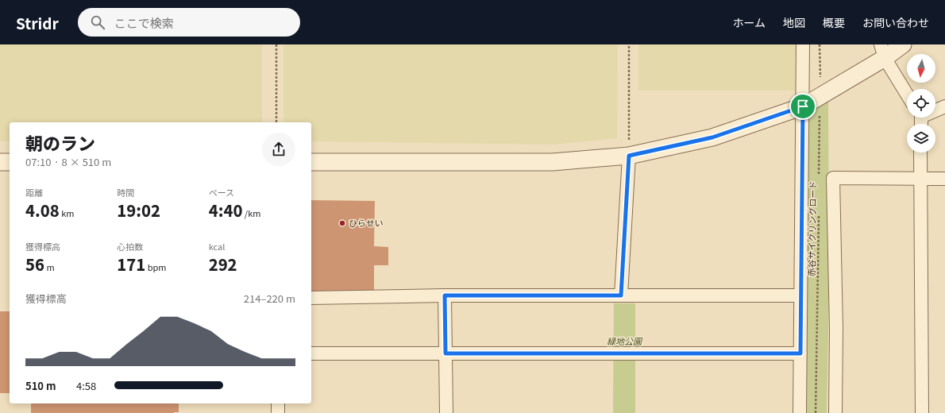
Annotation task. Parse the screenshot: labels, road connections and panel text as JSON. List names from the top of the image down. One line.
{"streets":{"path":["赤谷サイクリングロード"]},"parks":["緑地公園"],"places":["ひらせい"],"north":"bottom","page":{"header":"Stridr","search":"ここで検索","nav":["ホーム","地図","概要","お問い合わせ"],"heading":["朝のラン","07:10 · 8 × 510 m"],"stats":[["距離","4.08 km"],["時間","19:02"],["ペース","4:40 /km"],["獲得標高","56 m"],["心拍数","171 bpm"],["kcal","292"]],"chart":["獲得標高","214–220 m"],"list":[{"name":"510 m","note":"4:58"}]}}
